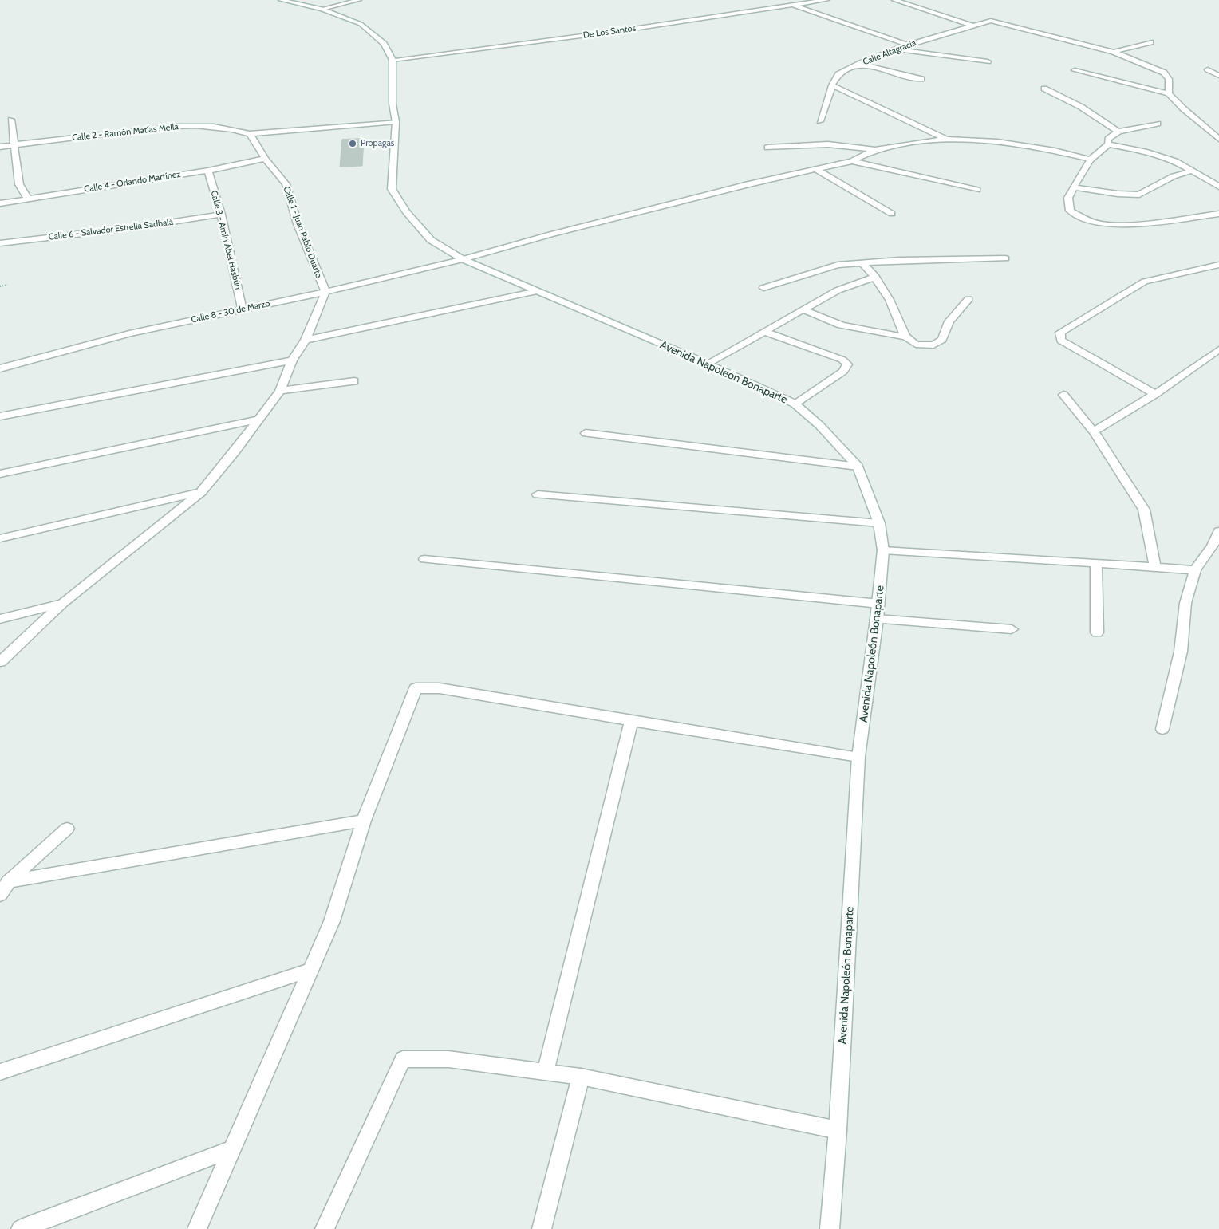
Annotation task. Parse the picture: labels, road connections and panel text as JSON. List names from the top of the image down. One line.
{"streets":{"street":["De Los Santos","Calle Altagracia","Calle 2 - Ramón Matías Mella","Calle 4 - Orlando Martínez","Calle 6 - Salvador Estrella Sadhalá","Calle 1 - Juan Pablo Duarte","Calle 3 - Amín Abel Hasbún","Calle 8 - 30 de Marzo","Avenida Napoleón Bonaparte"]},"crossings":[["De Los Santos","Avenida Napoleón Bonaparte"],["Calle 2 - Ramón Matías Mella","Calle 1 - Juan Pablo Duarte"],["Calle 4 - Orlando Martínez","Calle 1 - Juan Pablo Duarte"],["Calle 4 - Orlando Martínez","Calle 3 - Amín Abel Hasbún"],["Calle 6 - Salvador Estrella Sadhalá","Calle 3 - Amín Abel Hasbún"],["Calle 1 - Juan Pablo Duarte","Calle 8 - 30 de Marzo"],["Calle 3 - Amín Abel Hasbún","Calle 8 - 30 de Marzo"],["Calle 8 - 30 de Marzo","Avenida Napoleón Bonaparte"]],"places":["Propagas"]}
